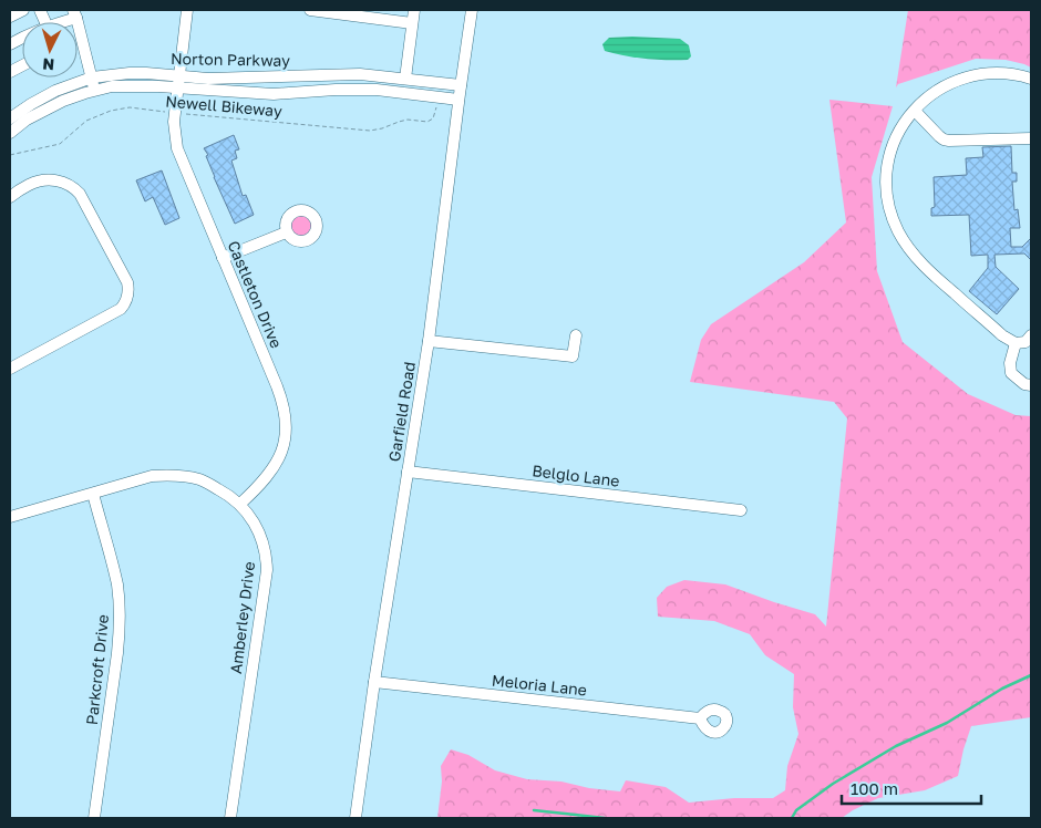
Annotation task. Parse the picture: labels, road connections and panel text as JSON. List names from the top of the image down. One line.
{"streets":{"street":["Norton Parkway","Castleton Drive","Garfield Road","Belglo Lane","Amberley Drive","Parkcroft Drive","Meloria Lane"],"path":["Newell Bikeway"]},"crossings":[["Norton Parkway","Castleton Drive"],["Norton Parkway","Garfield Road"],["Newell Bikeway","Castleton Drive"],["Castleton Drive","Amberley Drive"],["Garfield Road","Belglo Lane"],["Garfield Road","Meloria Lane"],["Amberley Drive","Parkcroft Drive"]],"scale_bar":"100 m","north":"bottom"}
